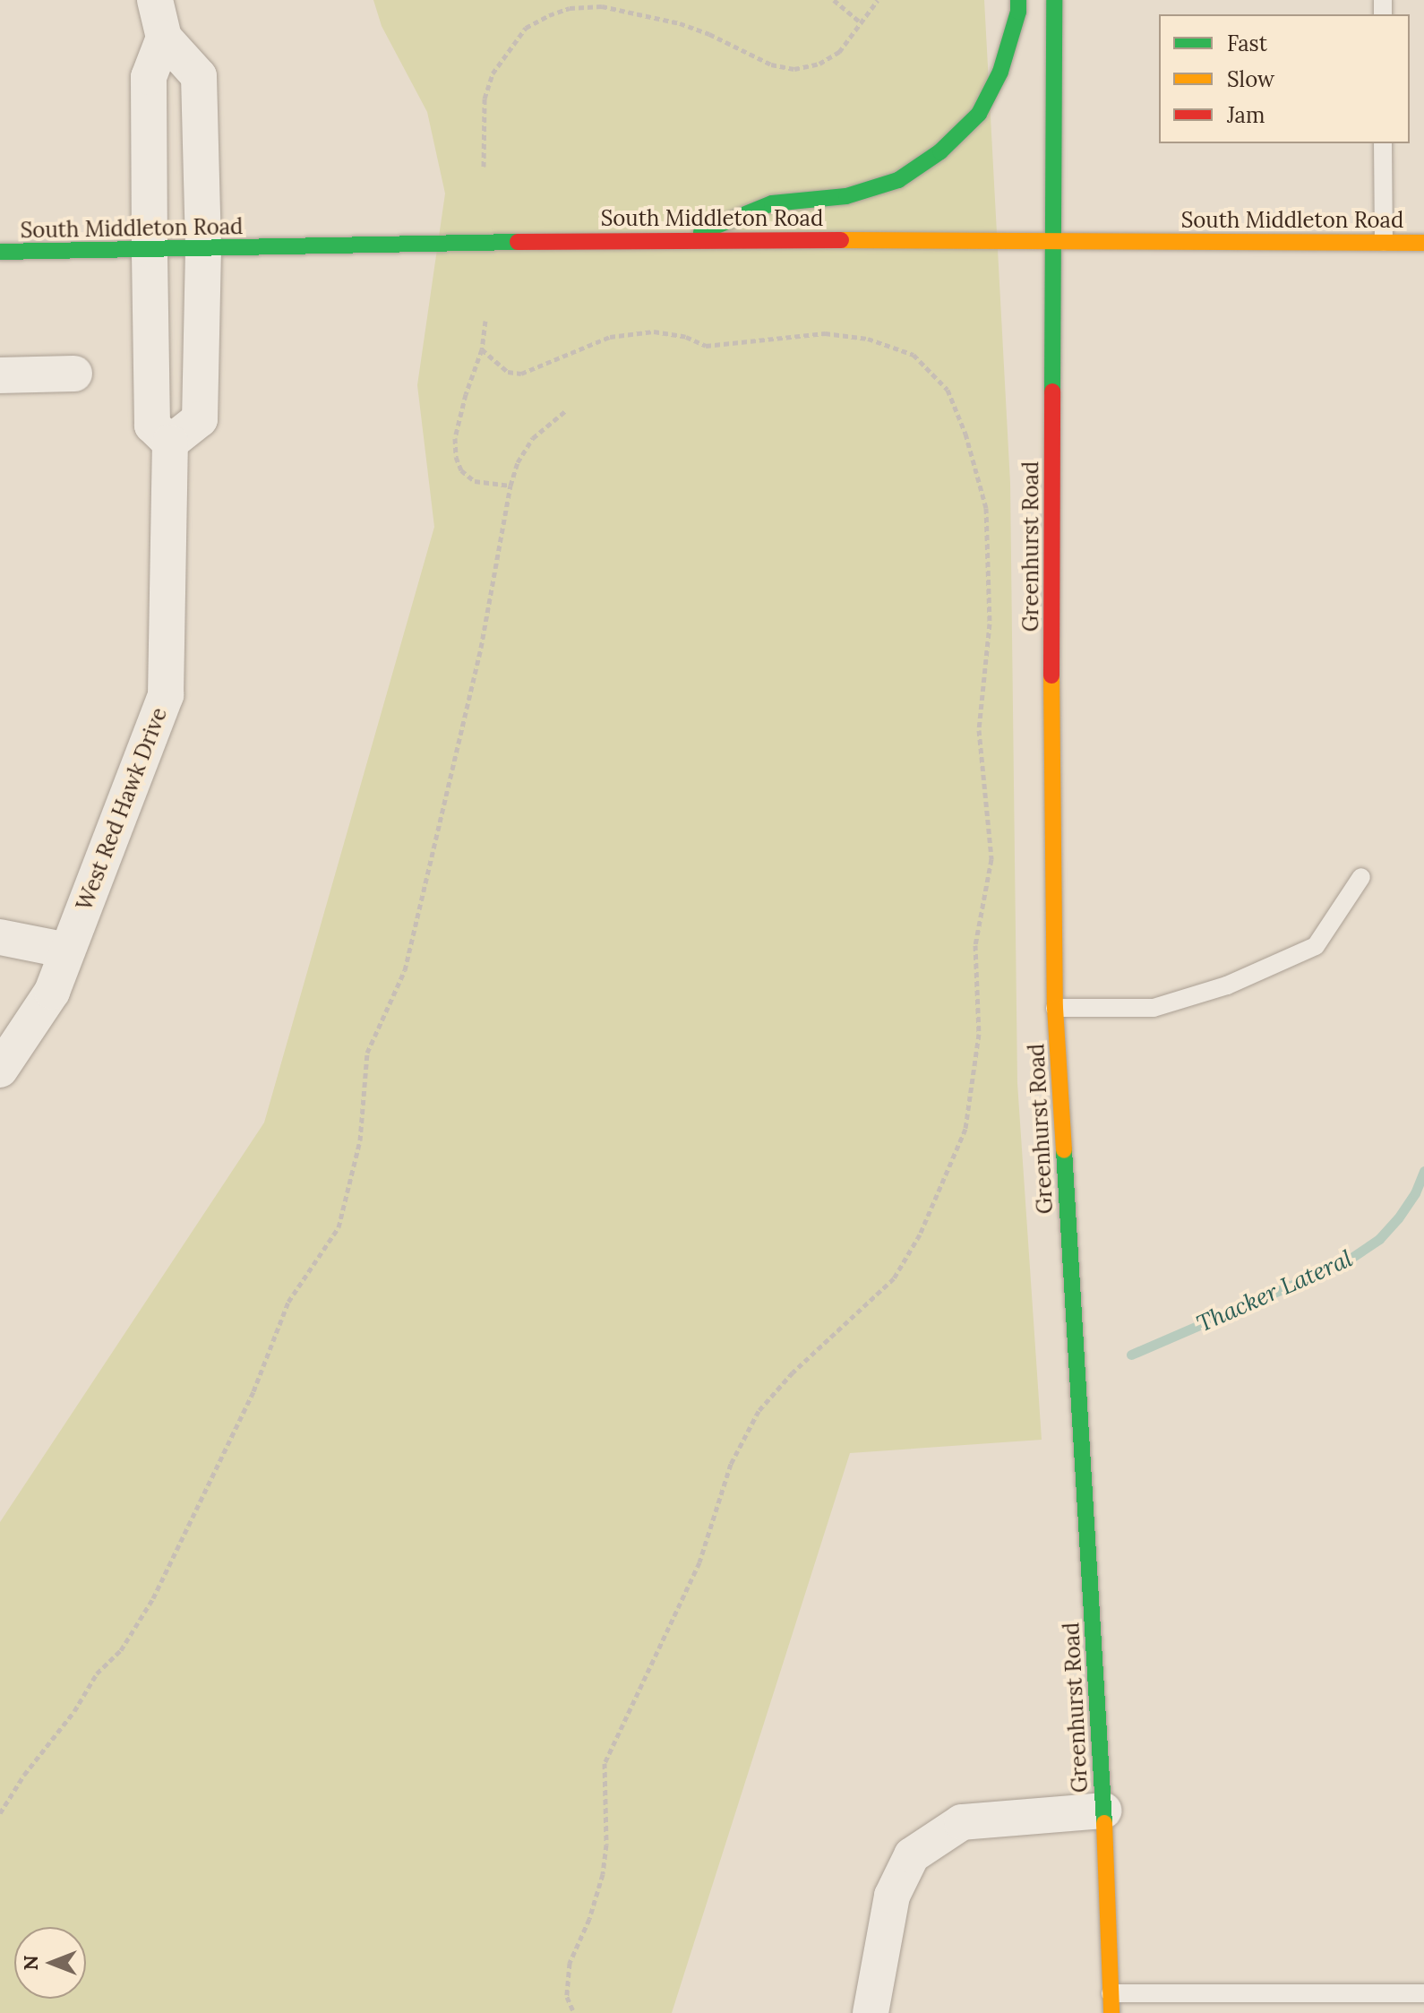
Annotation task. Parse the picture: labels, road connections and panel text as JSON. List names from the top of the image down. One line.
{"streets":{"street":["South Middleton Road","Greenhurst Road","West Red Hawk Drive"]},"crossings":[["South Middleton Road","Greenhurst Road"]],"water":["Thacker Lateral"],"legend":["Fast","Slow","Jam"],"north":"left"}
